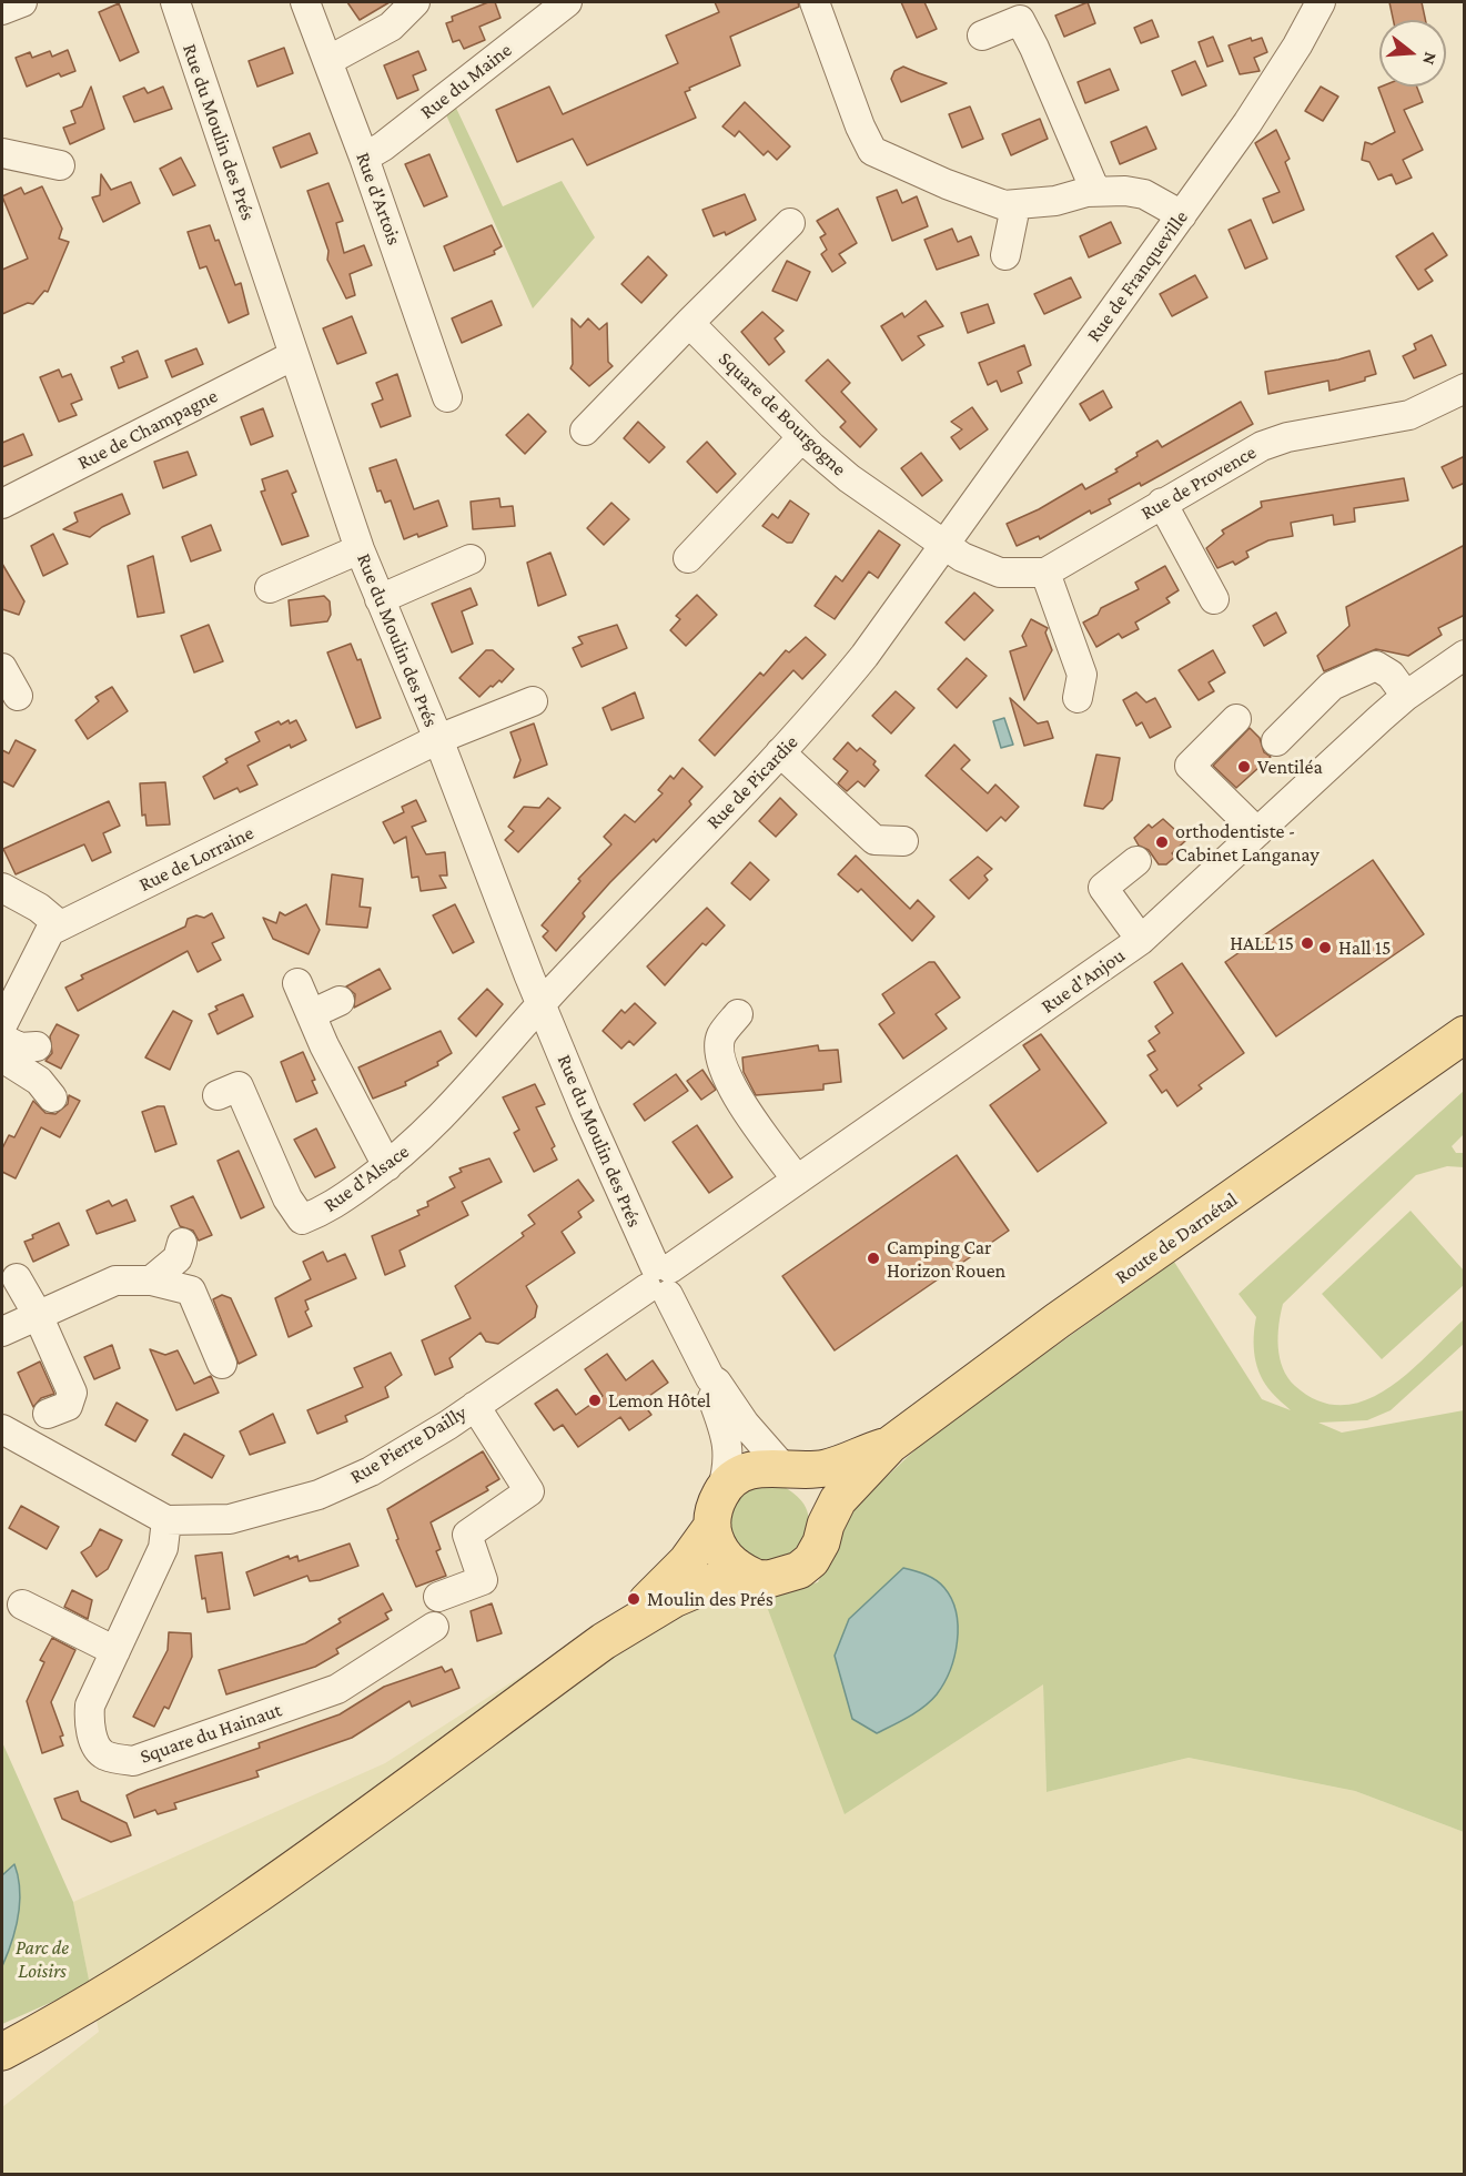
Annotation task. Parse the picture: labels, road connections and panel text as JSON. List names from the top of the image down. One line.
{"streets":{"main road":["Route de Darnétal"],"street":["Rue du Maine","Rue du Moulin des Prés","Rue d'Artois","Rue de Franqueville","Square de Bourgogne","Rue de Champagne","Rue de Provence","Rue de Picardie","Rue de Lorraine","Rue d'Anjou","Rue d'Alsace","Rue Pierre Dailly","Square du Hainaut"]},"crossings":[["Rue du Maine","Rue d'Artois"],["Rue du Moulin des Prés","Rue de Champagne"],["Rue du Moulin des Prés","Rue de Picardie"],["Rue du Moulin des Prés","Rue de Lorraine"],["Rue du Moulin des Prés","Rue d'Anjou"],["Rue du Moulin des Prés","Rue d'Alsace"],["Rue du Moulin des Prés","Rue Pierre Dailly"],["Rue de Franqueville","Square de Bourgogne"],["Rue de Franqueville","Rue de Provence"],["Rue de Franqueville","Rue de Picardie"],["Square de Bourgogne","Rue de Provence"],["Square de Bourgogne","Rue de Picardie"],["Rue de Provence","Rue de Picardie"],["Rue de Picardie","Rue d'Alsace"],["Rue d'Anjou","Rue Pierre Dailly"],["Rue Pierre Dailly","Square du Hainaut"]],"parks":["Parc de Loisirs"],"places":["Ventiléa","orthodentiste - Cabinet Langanay","HALL 15","Hall 15","Camping Car Horizon Rouen","Lemon Hôtel","Moulin des Prés"],"north":"right"}
